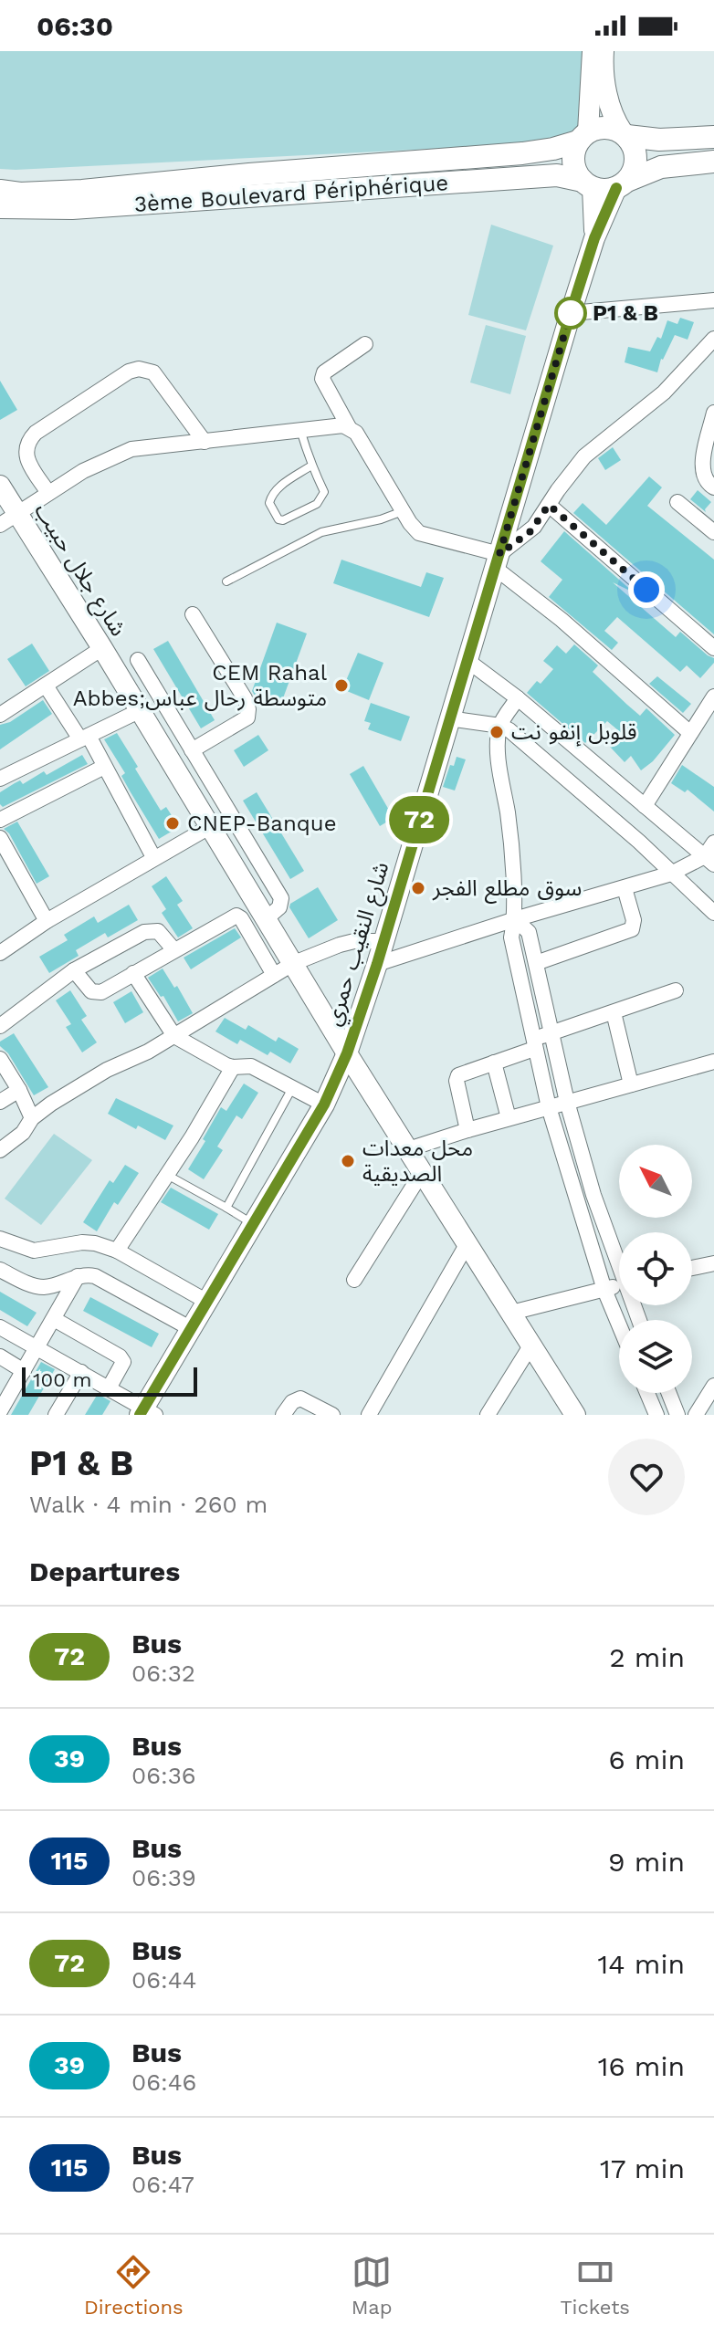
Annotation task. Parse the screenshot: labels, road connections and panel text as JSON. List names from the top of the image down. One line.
{"streets":{"main road":["3ème Boulevard Périphérique","شارع جلال حبيب","شارع النقيب حمري"]},"crossings":[["3ème Boulevard Périphérique","شارع النقيب حمري"],["شارع جلال حبيب","شارع النقيب حمري"]],"places":["P1 & B","CEM Rahal Abbes;متوسطة رحال عباس","قلوبل إنفو نت","CNEP-Banque","سوق مطلع الفجر","محل معدات الصديقية"],"lines":["bus line 72"],"scale_bar":"100 m","north":"top left","page":{"status":"06:30","on_map":"72","scale":"100 m","heading":[["P1 & B","Walk · 4 min · 260 m"],"Departures"],"list":[{"mark":"72","name":"Bus","note":"06:32","value":"2 min"},{"mark":"39","name":"Bus","note":"06:36","value":"6 min"},{"mark":"115","name":"Bus","note":"06:39","value":"9 min"},{"mark":"72","name":"Bus","note":"06:44","value":"14 min"},{"mark":"39","name":"Bus","note":"06:46","value":"16 min"},{"mark":"115","name":"Bus","note":"06:47","value":"17 min"}],"tabs":["Directions","Map","Tickets"]}}
